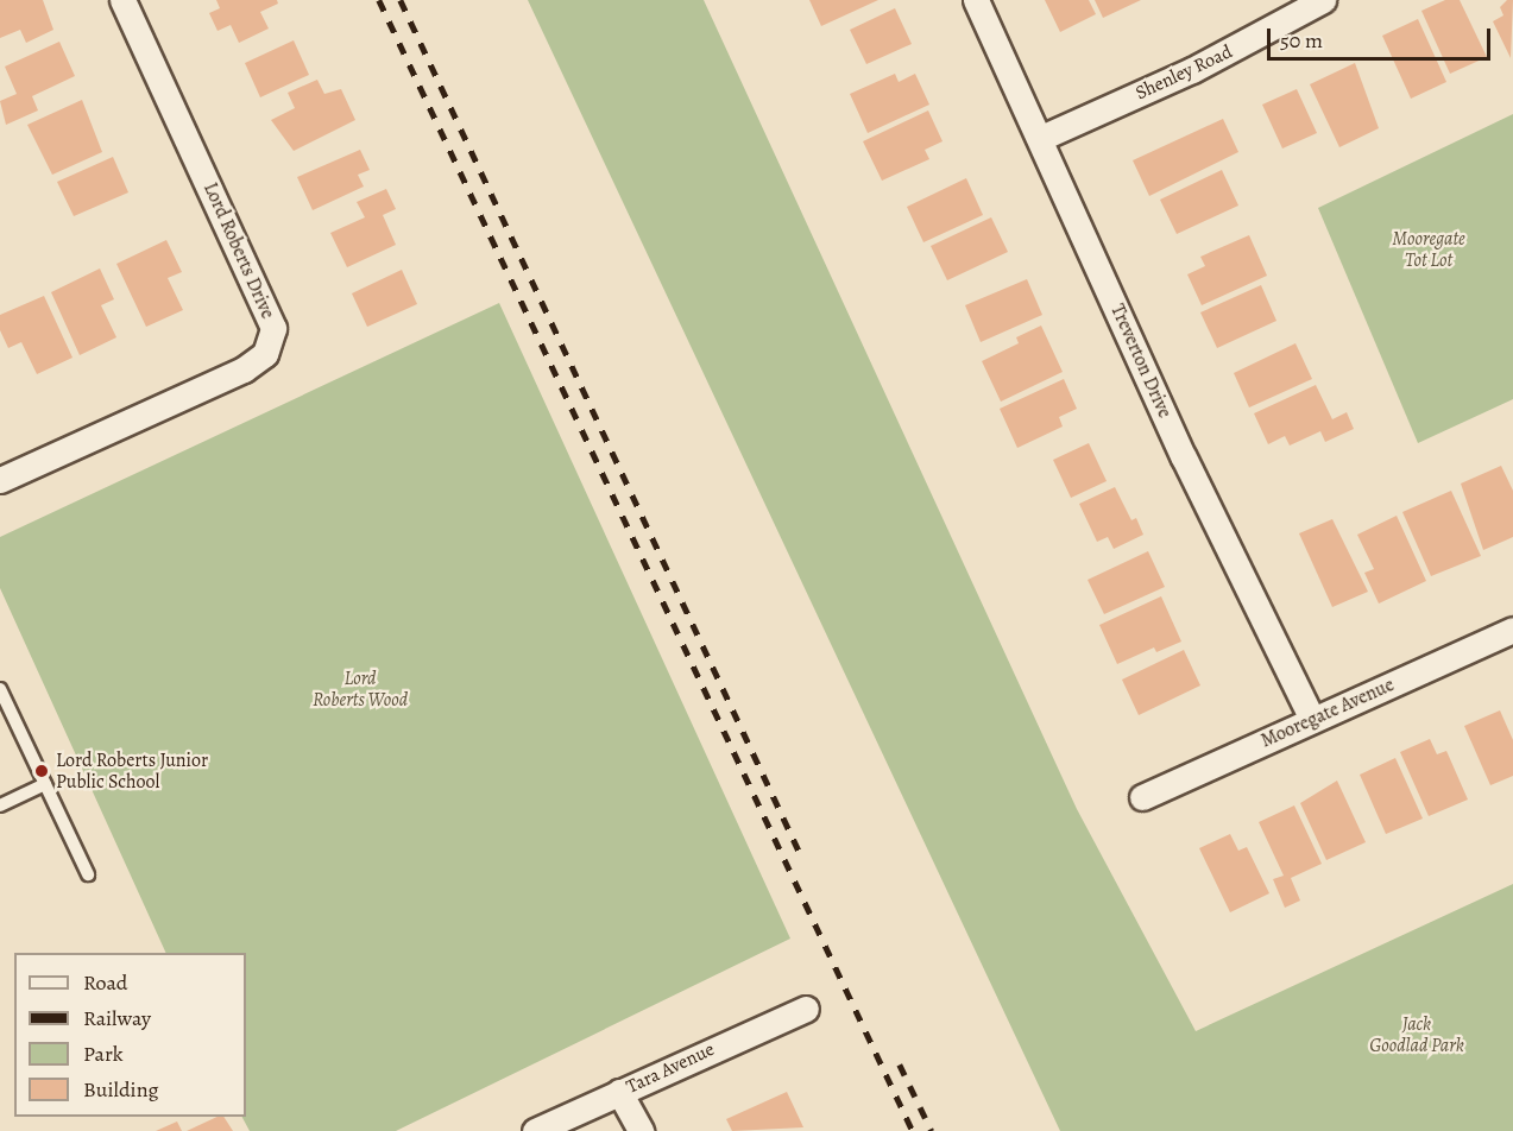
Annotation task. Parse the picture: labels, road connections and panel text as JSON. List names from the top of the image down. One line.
{"streets":{"street":["Shenley Road","Lord Roberts Drive","Treverton Drive","Mooregate Avenue","Tara Avenue"]},"crossings":[["Shenley Road","Treverton Drive"],["Treverton Drive","Mooregate Avenue"]],"parks":["Mooregate Tot Lot","Lord Roberts Wood","Jack Goodlad Park"],"places":["Lord Roberts Junior Public School"],"legend":["Road","Railway","Park","Building"],"scale_bar":"50 m"}
